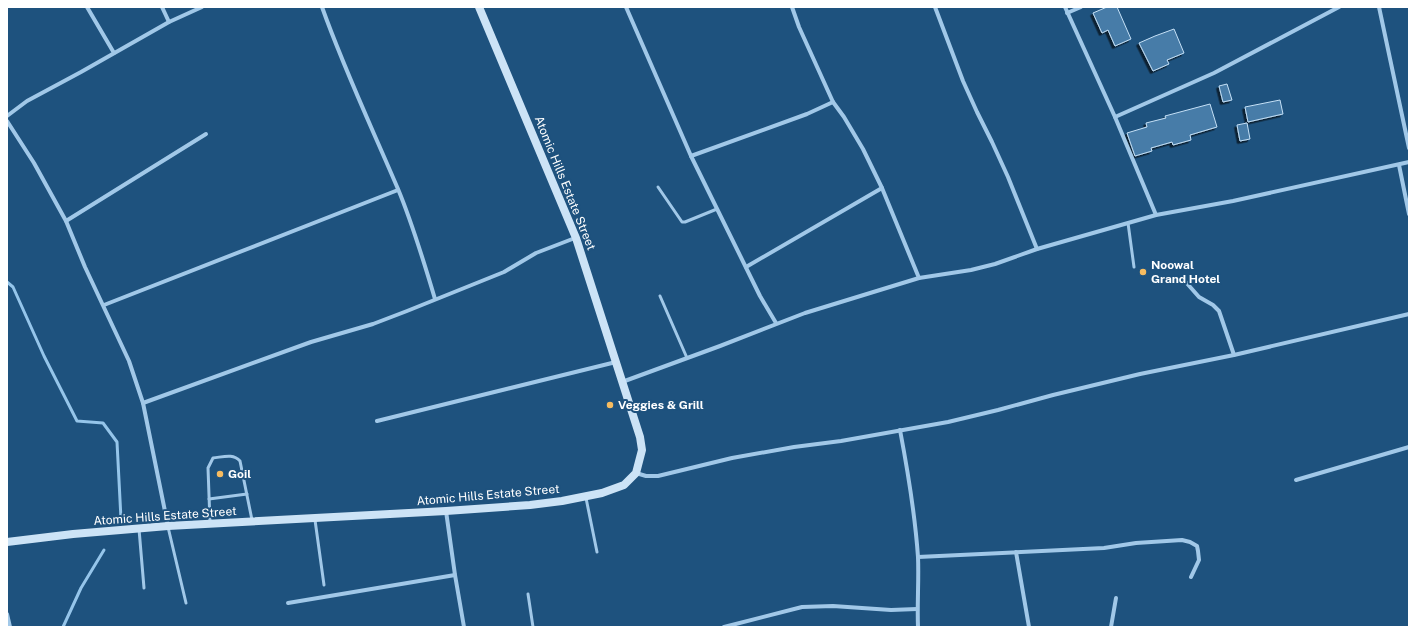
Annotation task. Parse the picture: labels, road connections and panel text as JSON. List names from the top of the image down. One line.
{"streets":{"street":["Atomic Hills Estate Street"]},"places":["Noowal Grand Hotel","Veggies & Grill","Goil"]}
